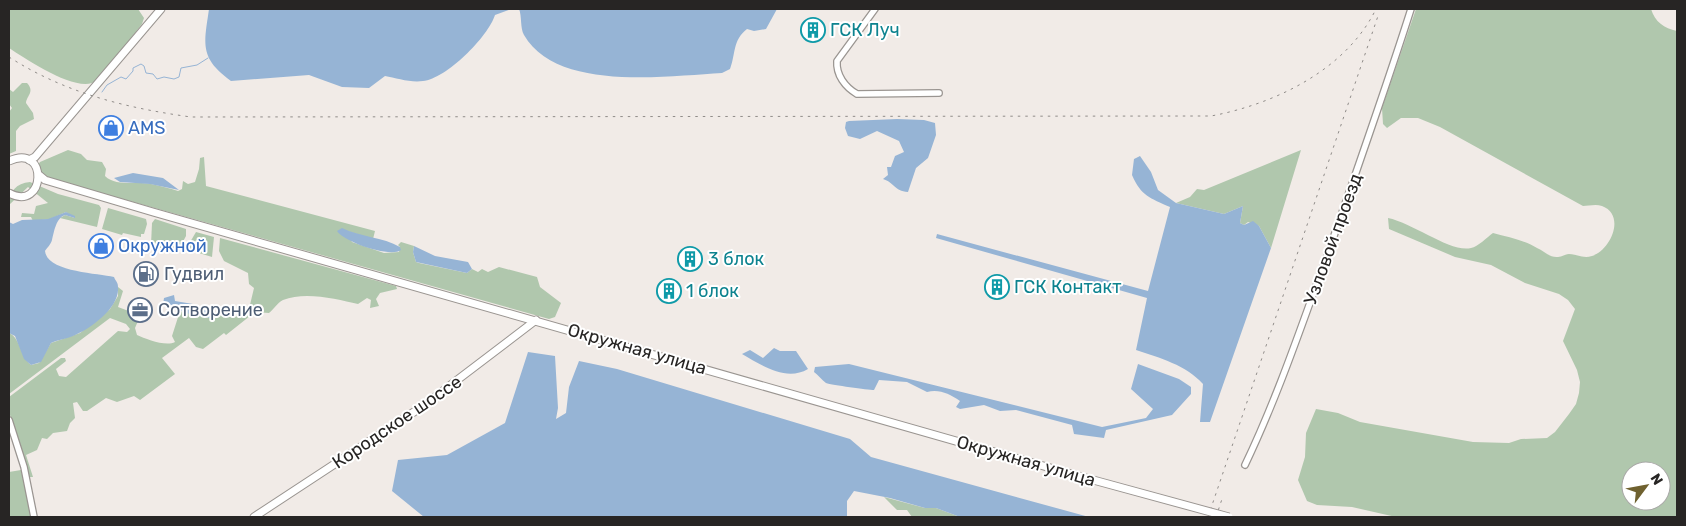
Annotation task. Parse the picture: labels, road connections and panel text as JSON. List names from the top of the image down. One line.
{"streets":{"main road":["Окружная улица","Кородское шоссе"],"street":["Узловой проезд"]},"crossings":[["Окружная улица","Кородское шоссе"]],"places":{"building":["ГСК Луч","3 блок","ГСК Контакт","1 блок"],"shop":["AMS","Окружной"],"fuel station":["Гудвил"],"office":["Сотворение"]},"north":"top right"}
